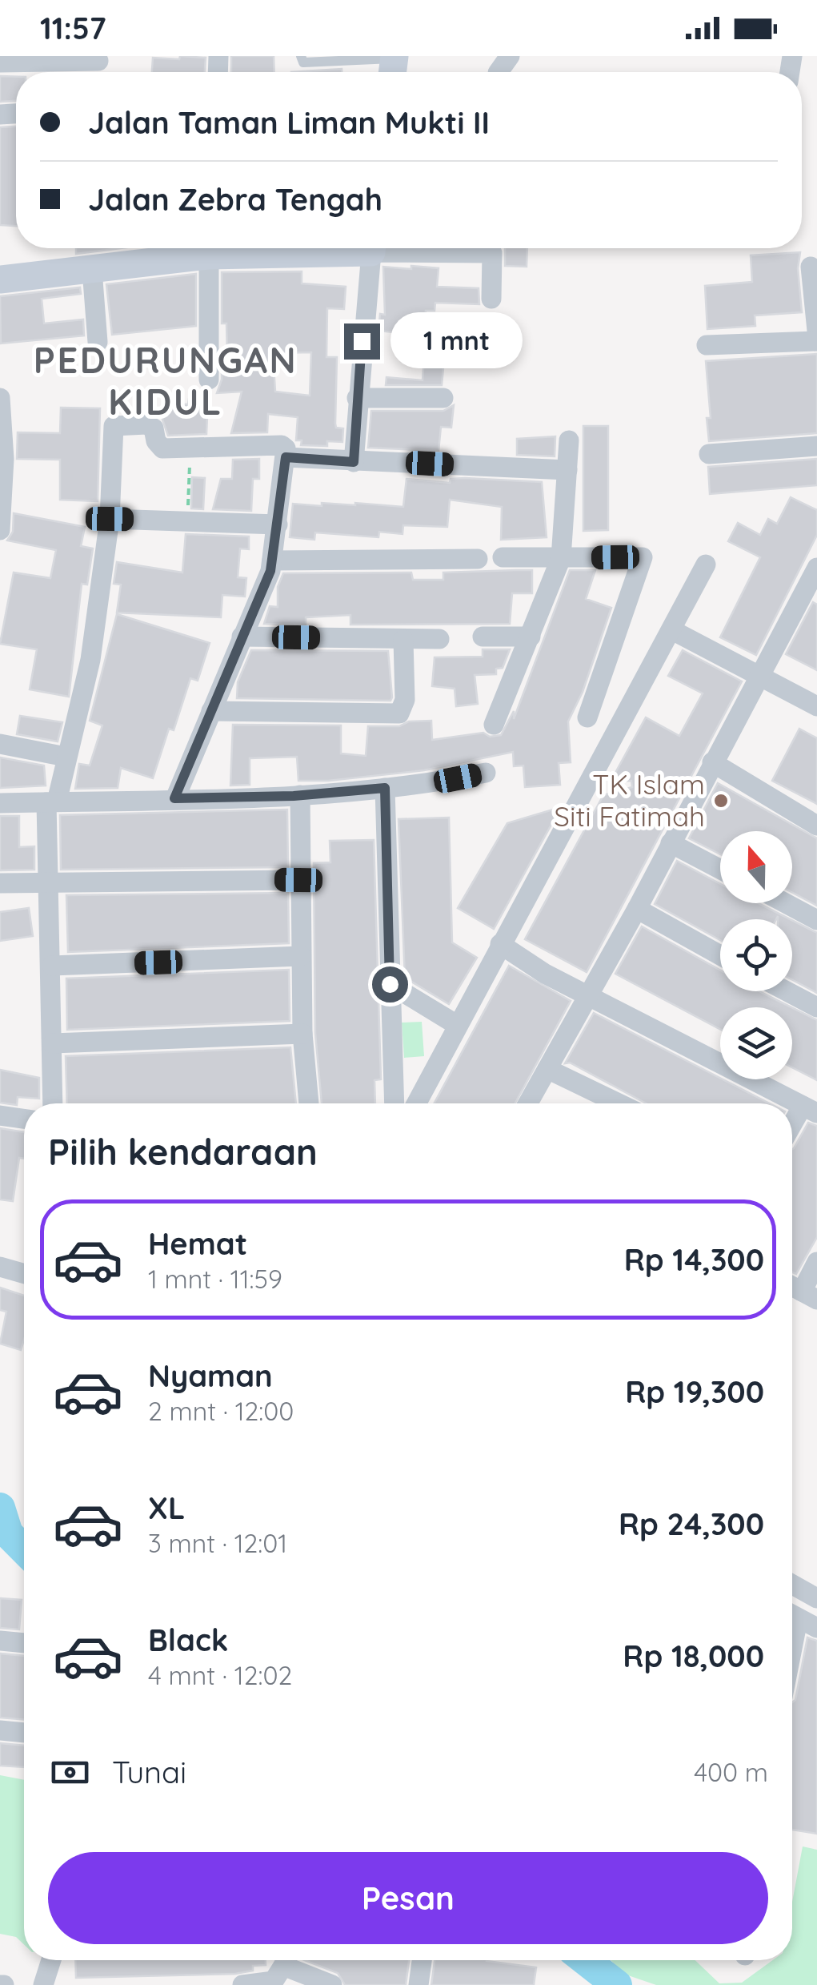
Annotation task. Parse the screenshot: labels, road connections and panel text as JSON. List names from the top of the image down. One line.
{"districts":["PEDURUNGAN KIDUL"],"places":["TK Islam Siti Fatimah"],"north":"top","page":{"status":"11:57","banner":["Jalan Taman Liman Mukti II","Jalan Zebra Tengah"],"bubble":"1 mnt","heading":"Pilih kendaraan","list":[{"name":"Hemat","note":"1 mnt · 11:59","value":"Rp 14,300"},{"name":"Nyaman","note":"2 mnt · 12:00","value":"Rp 19,300"},{"name":"XL","note":"3 mnt · 12:01","value":"Rp 24,300"},{"name":"Black","note":"4 mnt · 12:02","value":"Rp 18,000"}],"pay":["Tunai","400 m"],"buttons":"Pesan"}}
